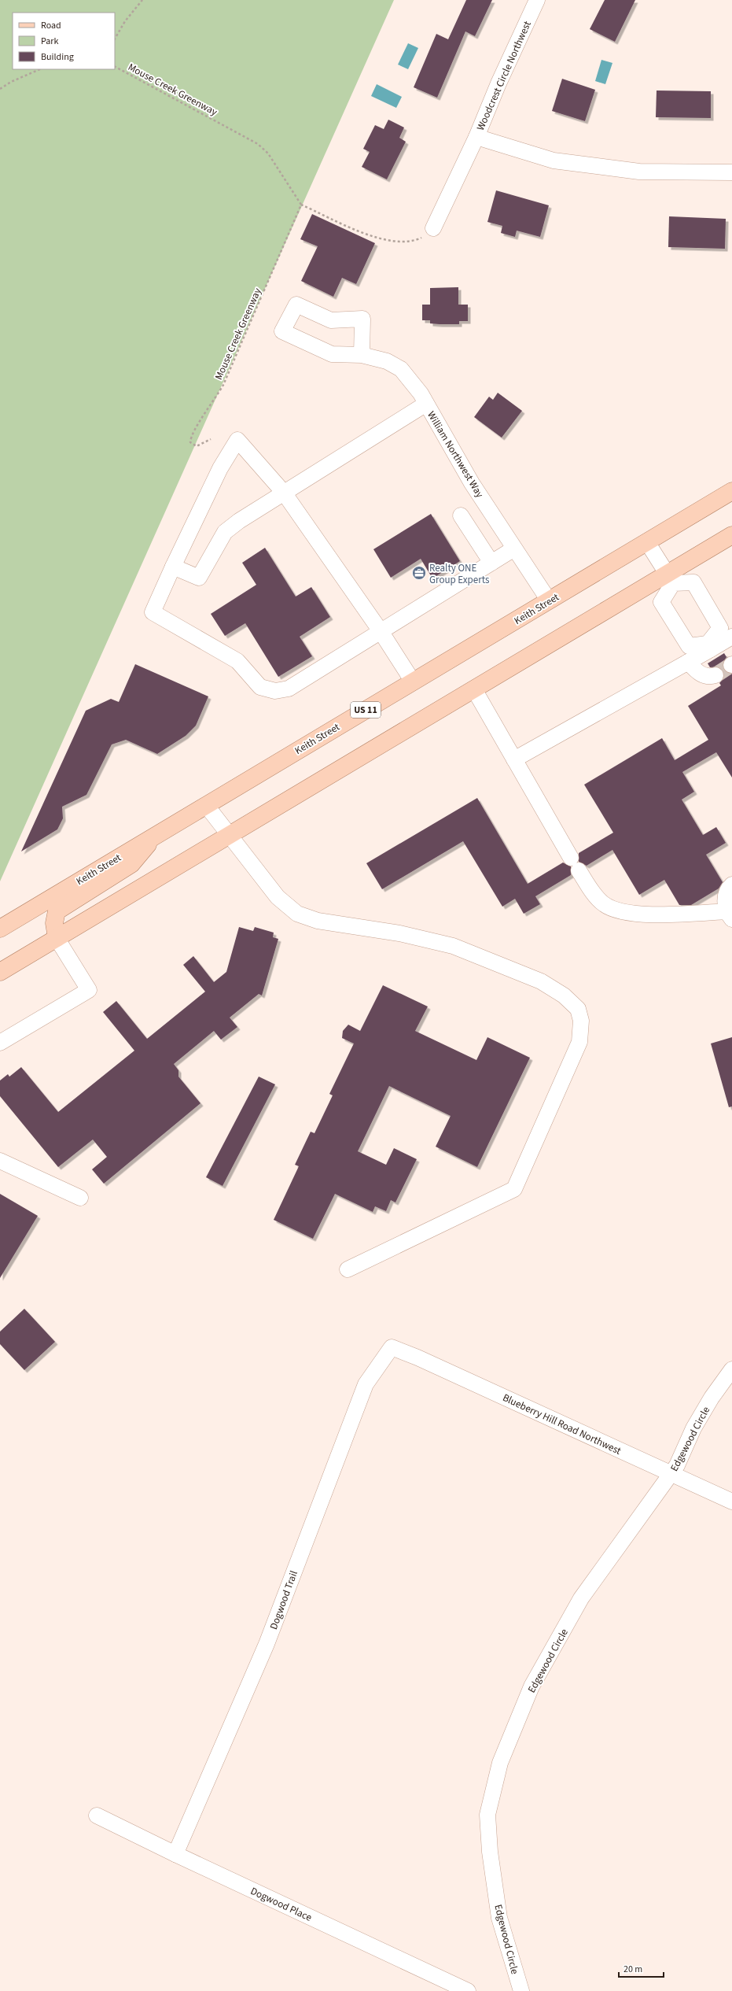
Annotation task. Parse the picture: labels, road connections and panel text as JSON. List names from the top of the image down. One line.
{"streets":{"main road":["Keith Street","US 11"],"street":["Woodcrest Circle Northwest","William Northwest Way","Blueberry Hill Road Northwest","Edgewood Circle","Dogwood Trail","Dogwood Place"],"path":["Mouse Creek Greenway"]},"crossings":[["William Northwest Way","Keith Street"],["Blueberry Hill Road Northwest","Edgewood Circle"],["Blueberry Hill Road Northwest","Dogwood Trail"],["Dogwood Trail","Dogwood Place"]],"places":{"office":["Realty ONE Group Experts"]},"legend":["Road","Park","Building"],"scale_bar":"20 m"}
